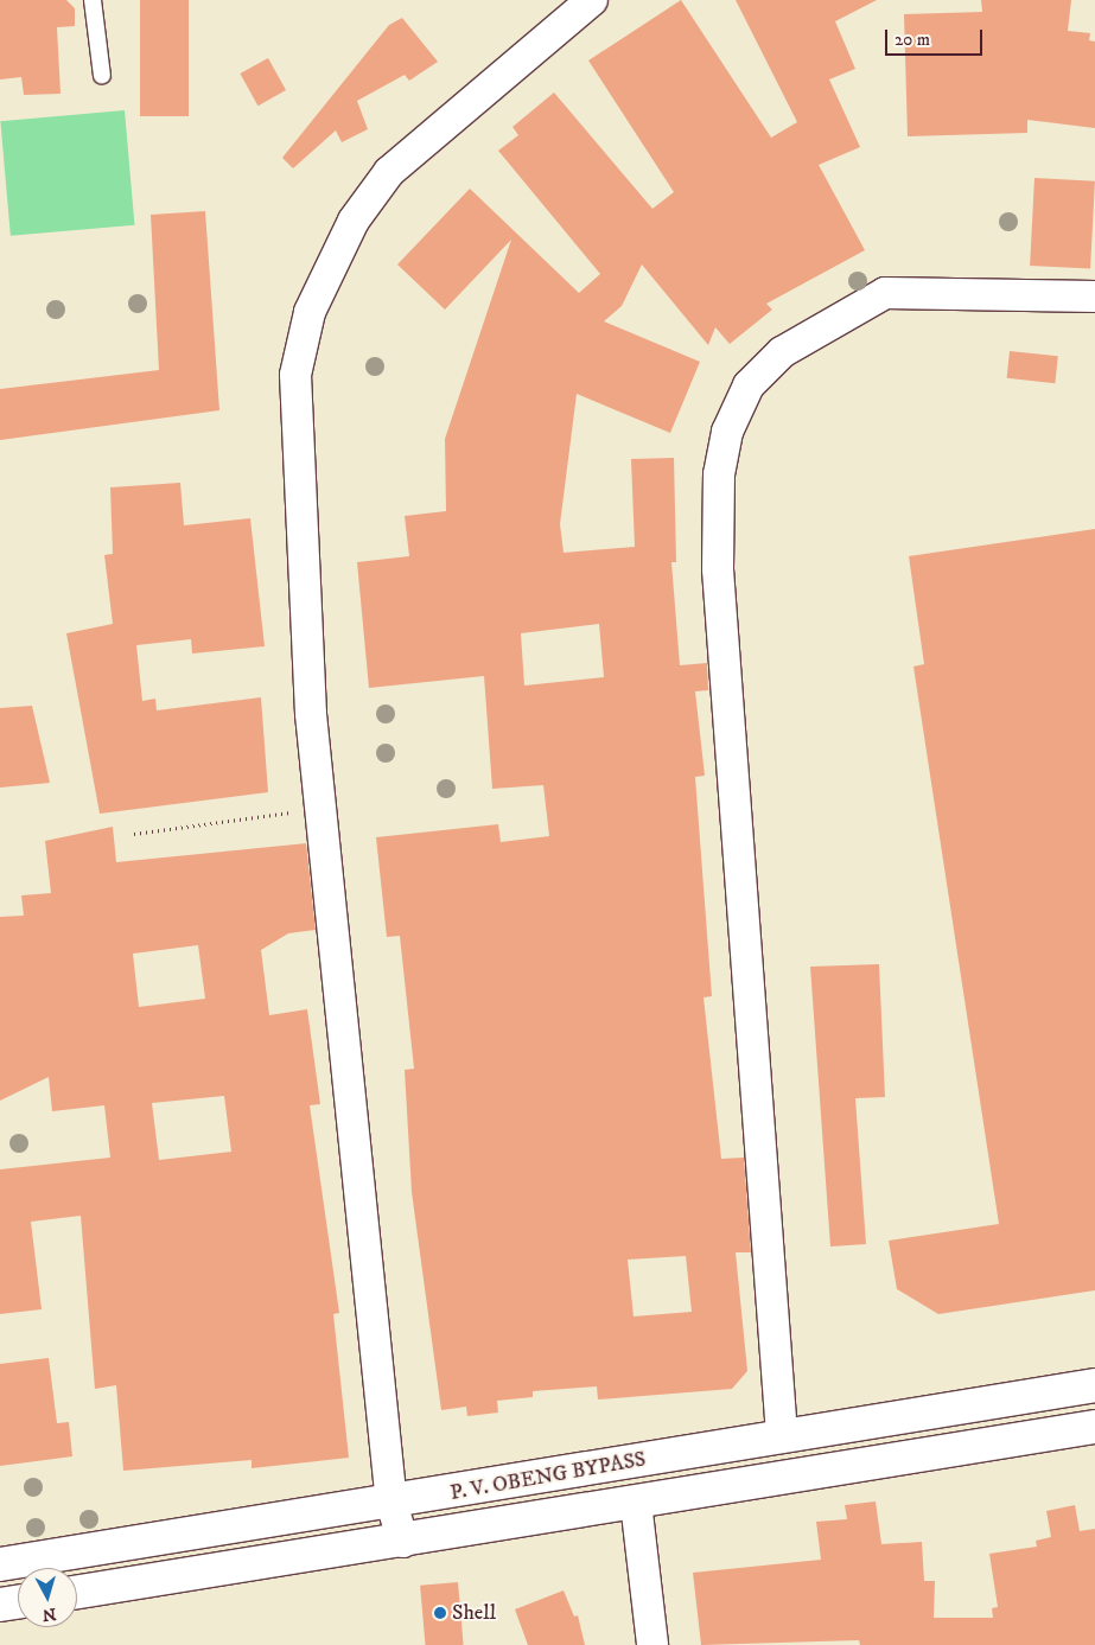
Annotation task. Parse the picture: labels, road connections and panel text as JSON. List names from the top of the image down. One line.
{"streets":{"highway":["P. V. OBENG BYPASS"]},"places":["Shell"],"scale_bar":"20 m","north":"bottom"}
